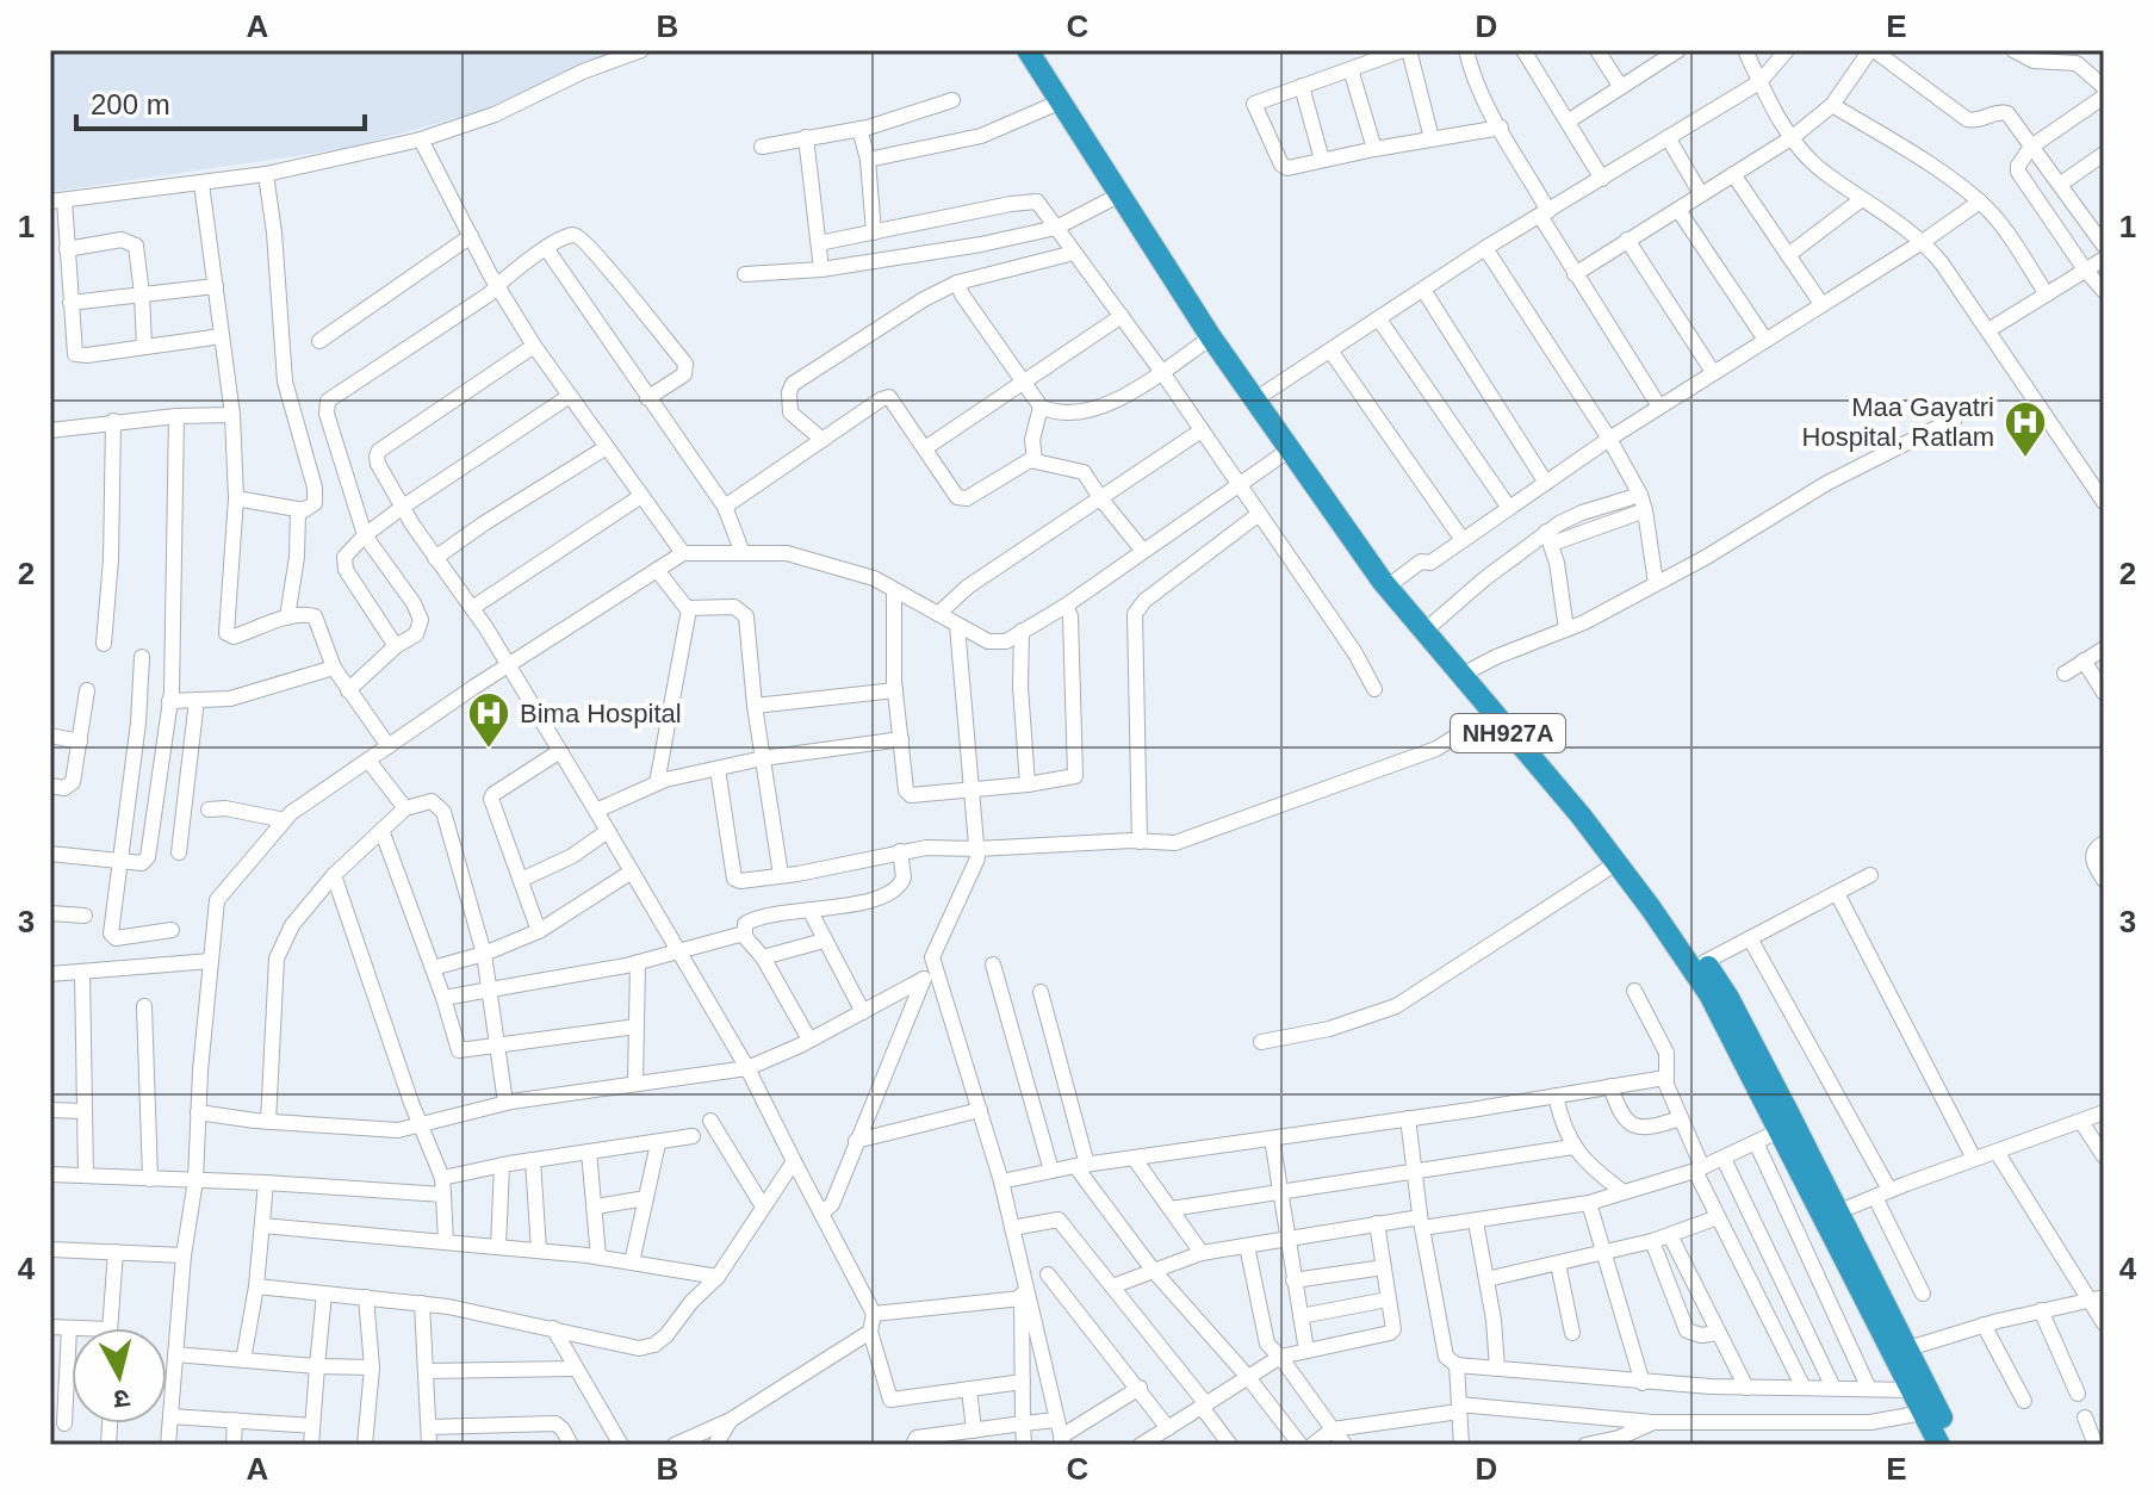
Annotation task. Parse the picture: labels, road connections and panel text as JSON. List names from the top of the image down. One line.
{"streets":{"highway":["NH927A"]},"places":{"hospital":["Maa Gayatri Hospital, Ratlam","Bima Hospital"]},"scale_bar":"200 m","north":"bottom","grid":{"columns":["A","B","C","D","E"],"rows":["1","2","3","4"]}}
